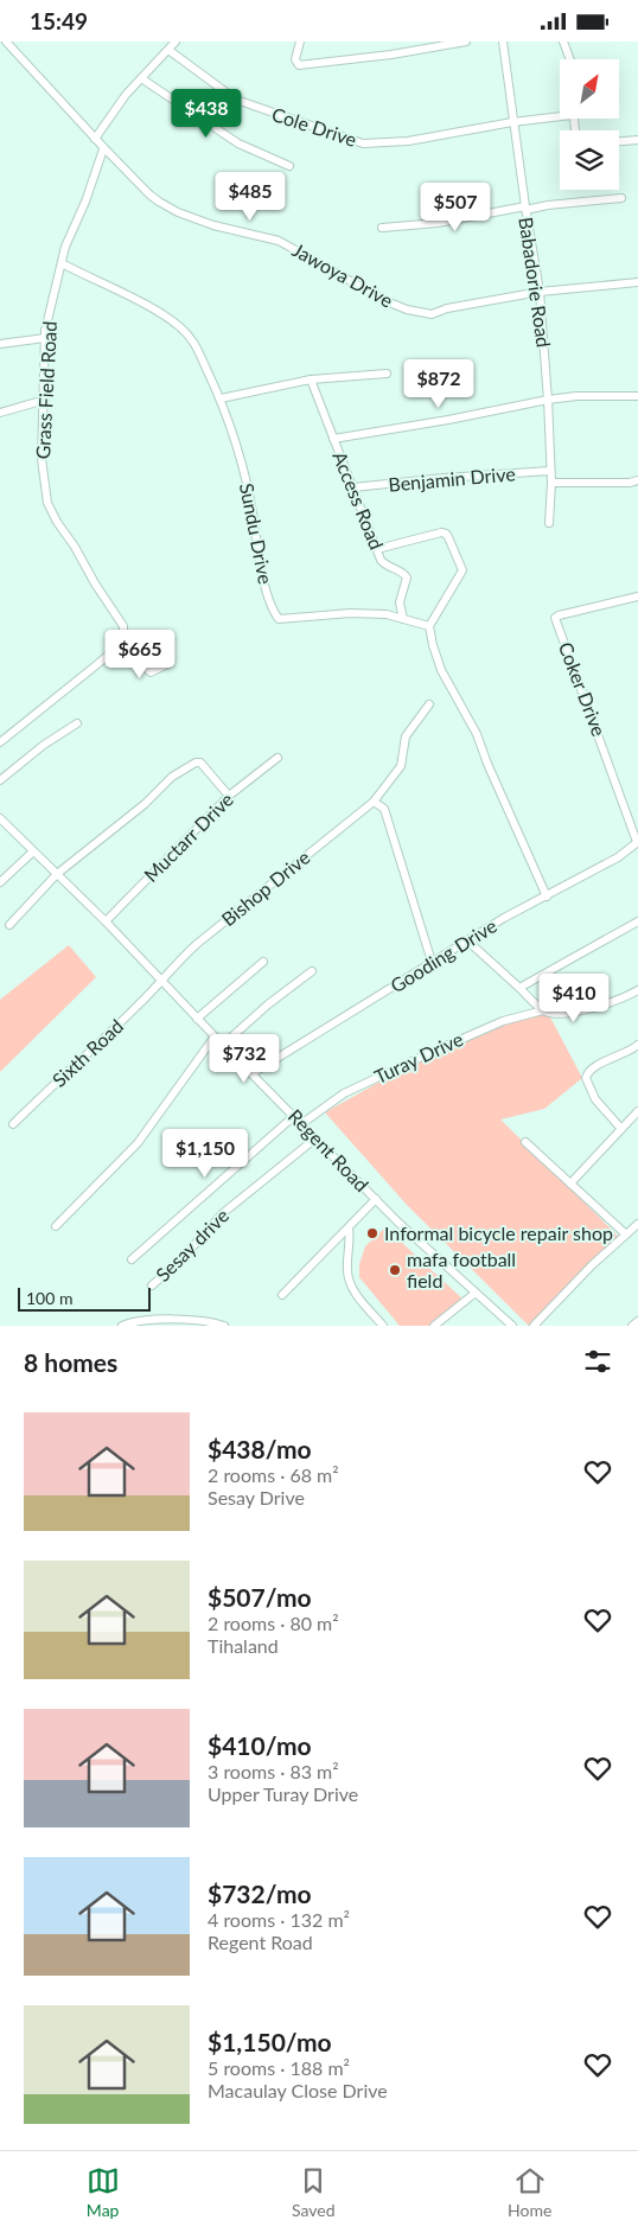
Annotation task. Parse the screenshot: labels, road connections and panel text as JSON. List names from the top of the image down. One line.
{"streets":{"street":["Cole Drive","Jawoya Drive","Babadorie Road","Grass Field Road","Benjamin Drive","Access Road","Sundu Drive","Coker Drive","Muctarr Drive","Bishop Drive","Gooding Drive","Sixth Road","Turay Drive","Regent Road","Sesay drive"]},"crossings":[["Cole Drive","Babadorie Road"],["Jawoya Drive","Babadorie Road"],["Babadorie Road","Benjamin Drive"],["Babadorie Road","Access Road"],["Grass Field Road","Sundu Drive"],["Benjamin Drive","Access Road"],["Access Road","Sundu Drive"],["Coker Drive","Gooding Drive"],["Muctarr Drive","Regent Road"],["Bishop Drive","Sixth Road"],["Bishop Drive","Regent Road"],["Gooding Drive","Regent Road"],["Sixth Road","Regent Road"],["Turay Drive","Regent Road"],["Regent Road","Sesay drive"]],"places":["Informal bicycle repair shop","mafa football field"],"scale_bar":"100 m","north":"top right","page":{"status":"15:49","price":["$438","$485","$507","$872","$665","$410","$732","$1,150"],"scale":"100 m","heading":"8 homes","list":[{"name":"$438/mo","note":"2 rooms · 68 m² · Sesay Drive"},{"name":"$507/mo","note":"2 rooms · 80 m² · Tihaland"},{"name":"$410/mo","note":"3 rooms · 83 m² · Upper Turay Drive"},{"name":"$732/mo","note":"4 rooms · 132 m² · Regent Road"},{"name":"$1,150/mo","note":"5 rooms · 188 m² · Macaulay Close Drive"}],"tabs":["Map","Saved","Home"]}}
